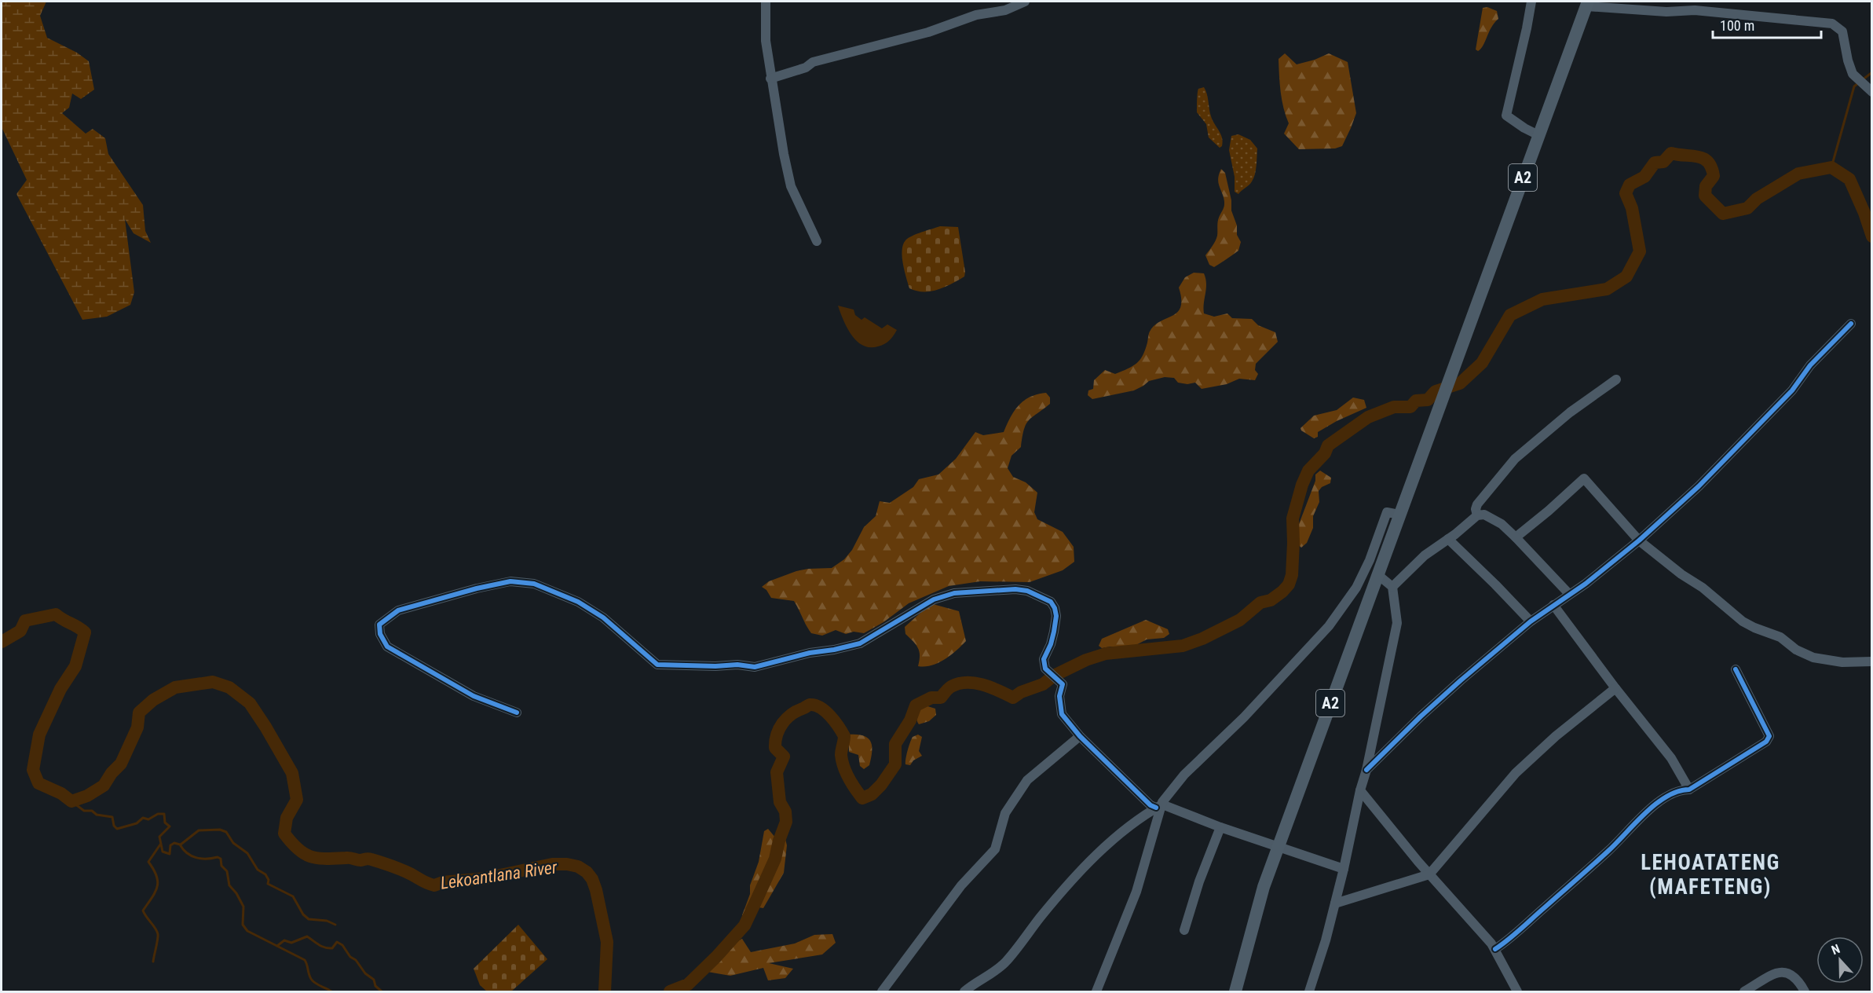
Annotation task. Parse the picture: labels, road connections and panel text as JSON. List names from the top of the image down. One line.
{"streets":{"main road":["A2"]},"districts":["LEHOATATENG (MAFETENG)"],"water":["Lekoantlana River"],"scale_bar":"100 m","north":"top"}
